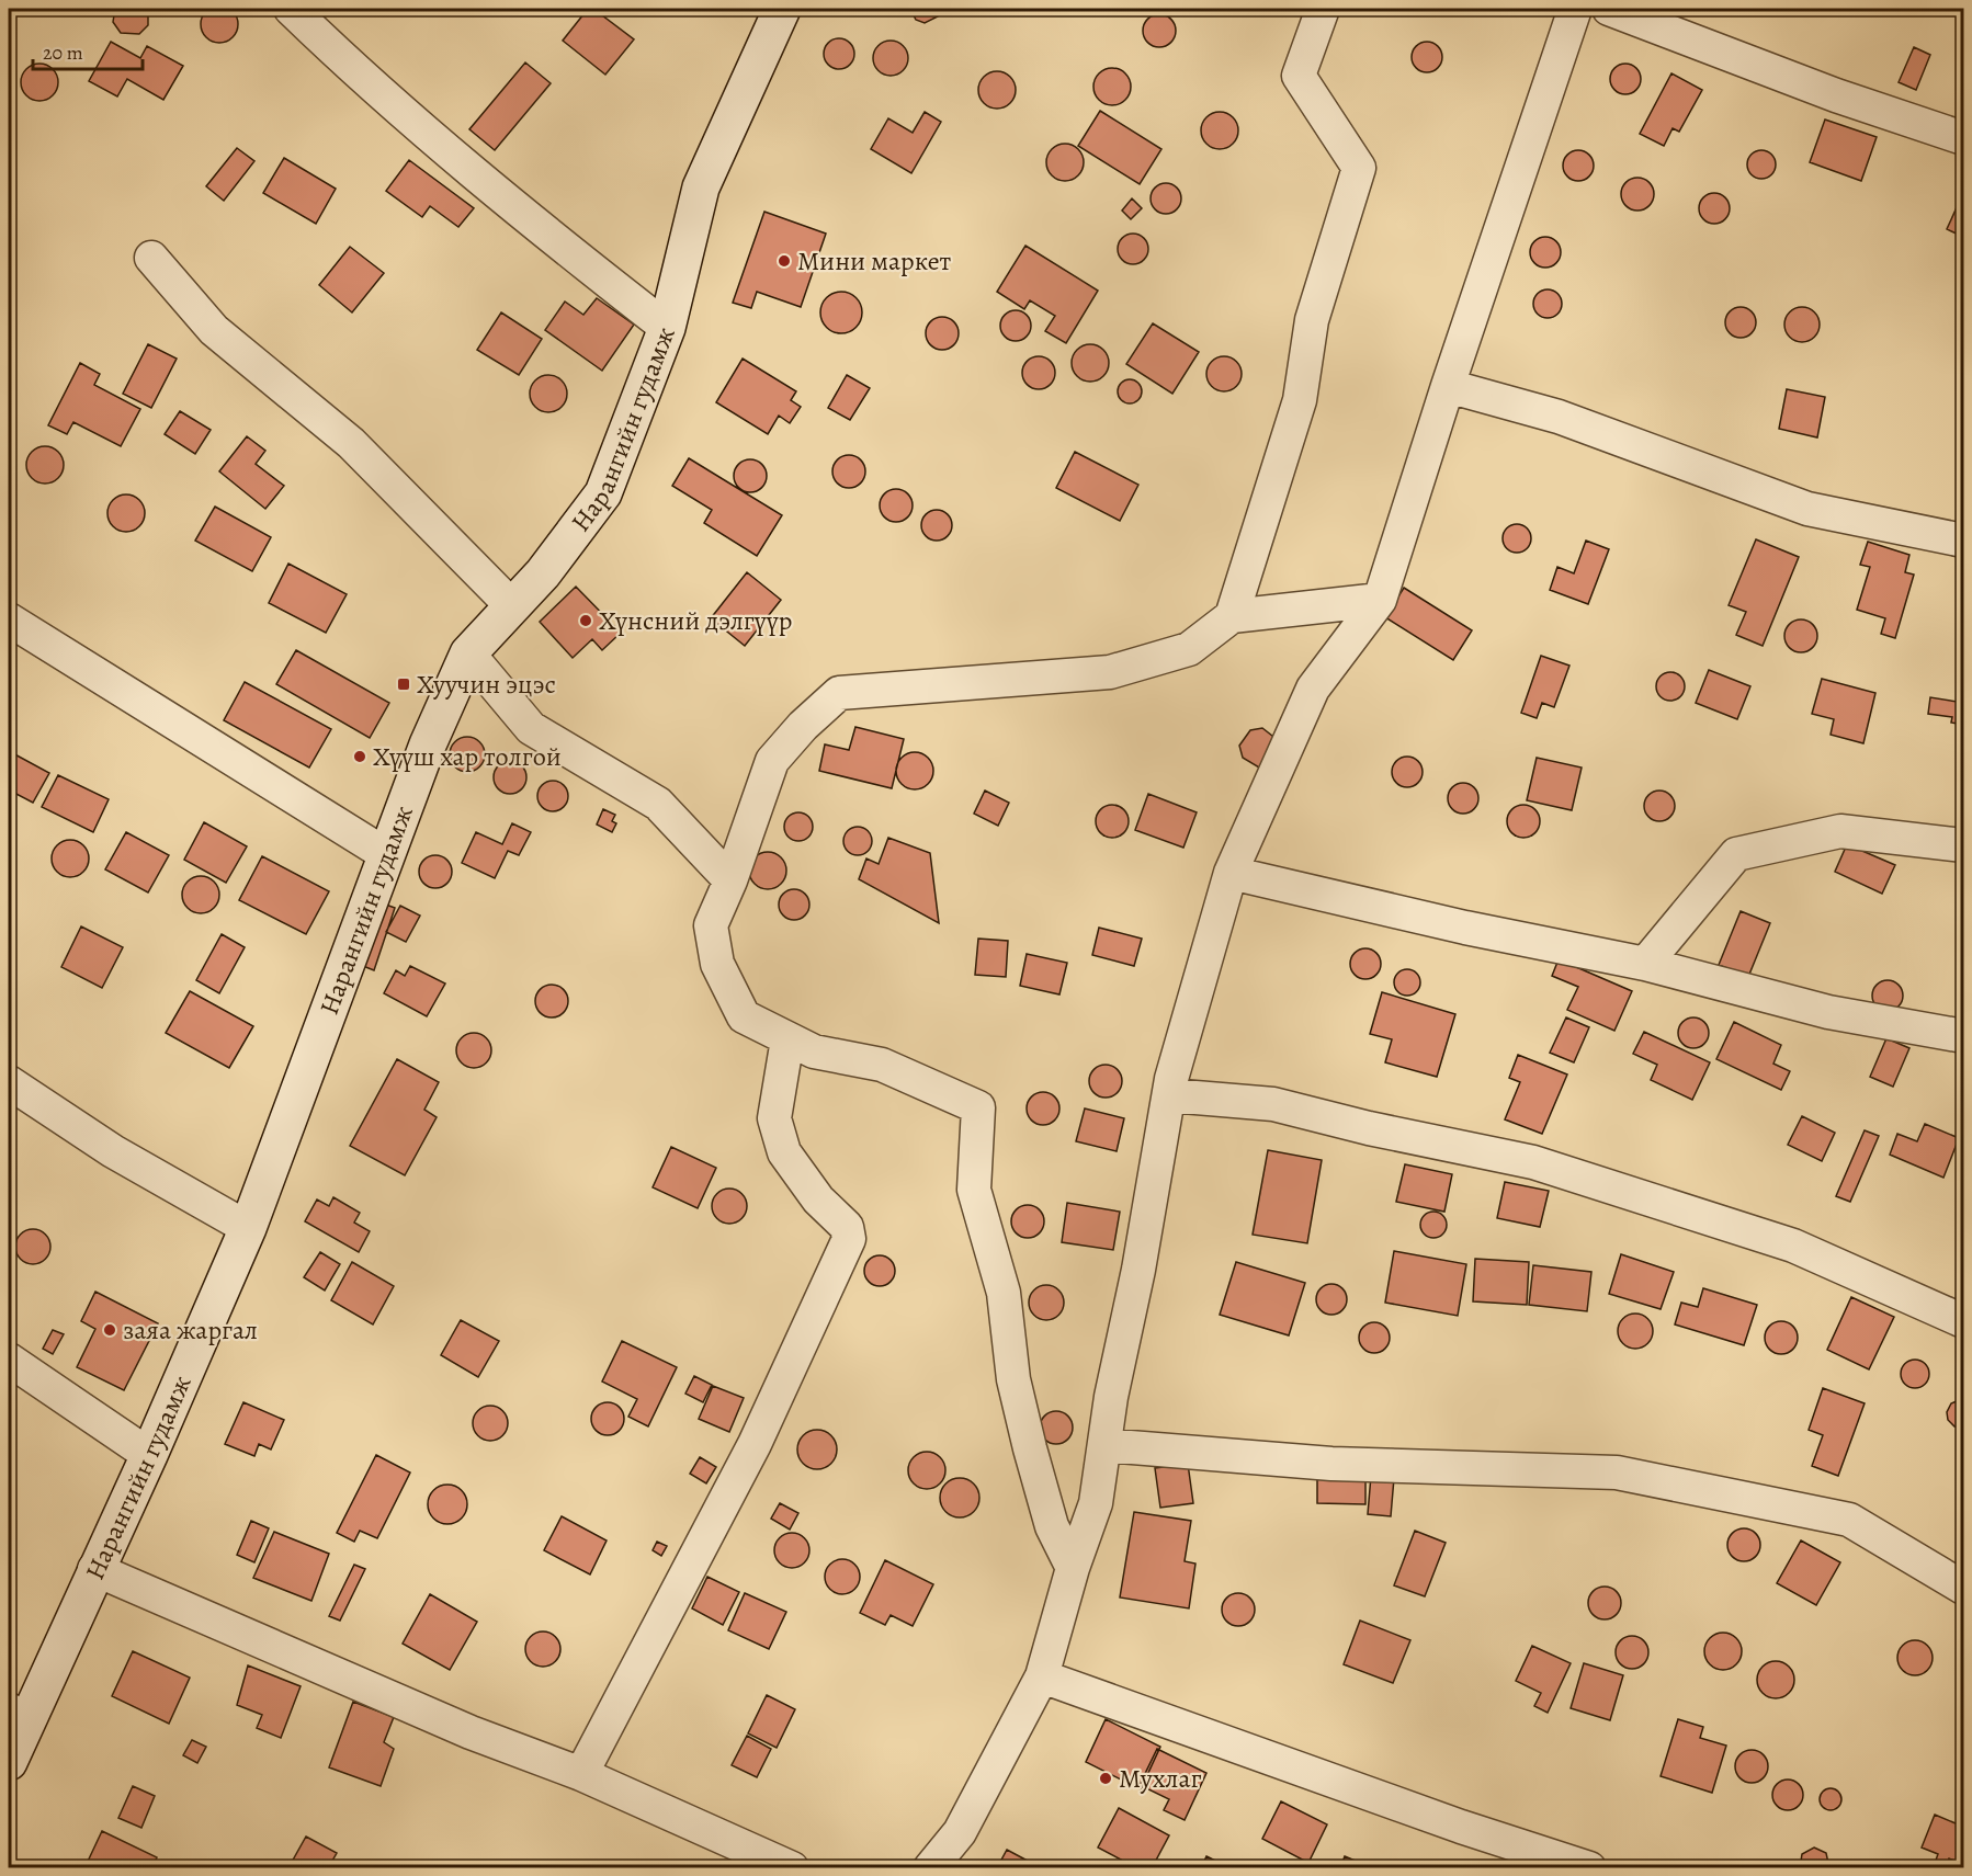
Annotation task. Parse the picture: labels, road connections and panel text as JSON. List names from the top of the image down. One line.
{"streets":{"main road":["Нарангийн гудамж"]},"places":{"other":["Мини маркет","Хүнсний дэлгүүр","Хүүш хар толгой","заяа жаргал","Мухлаг"],"transit":["Хуучин эцэс"]},"scale_bar":"20 m"}
